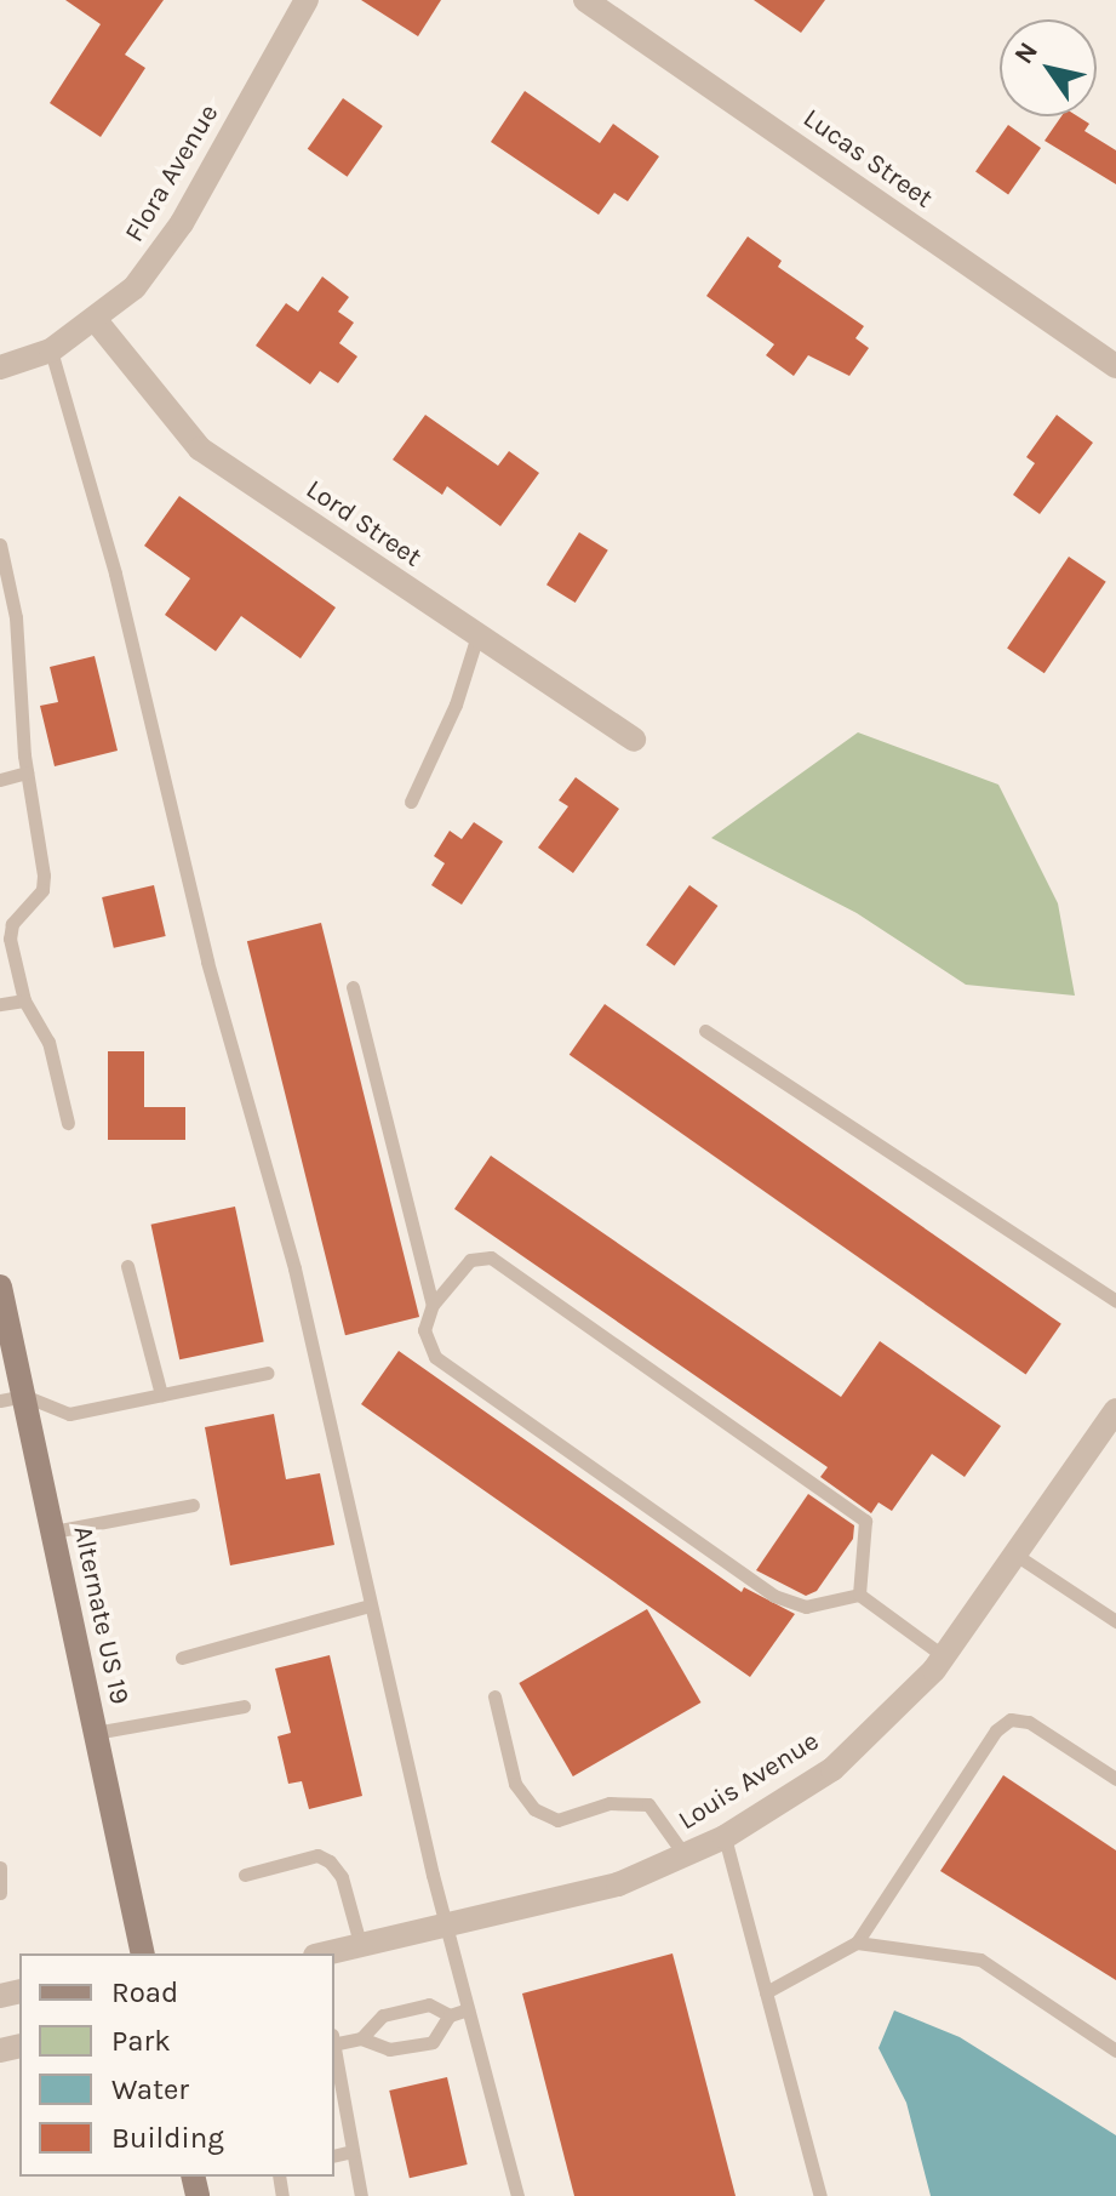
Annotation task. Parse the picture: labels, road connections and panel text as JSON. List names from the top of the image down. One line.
{"streets":{"main road":["Alternate US 19"],"street":["Lucas Street","Flora Avenue","Lord Street","Louis Avenue"]},"crossings":[["Flora Avenue","Lord Street"]],"legend":["Road","Park","Water","Building"],"north":"top left"}
